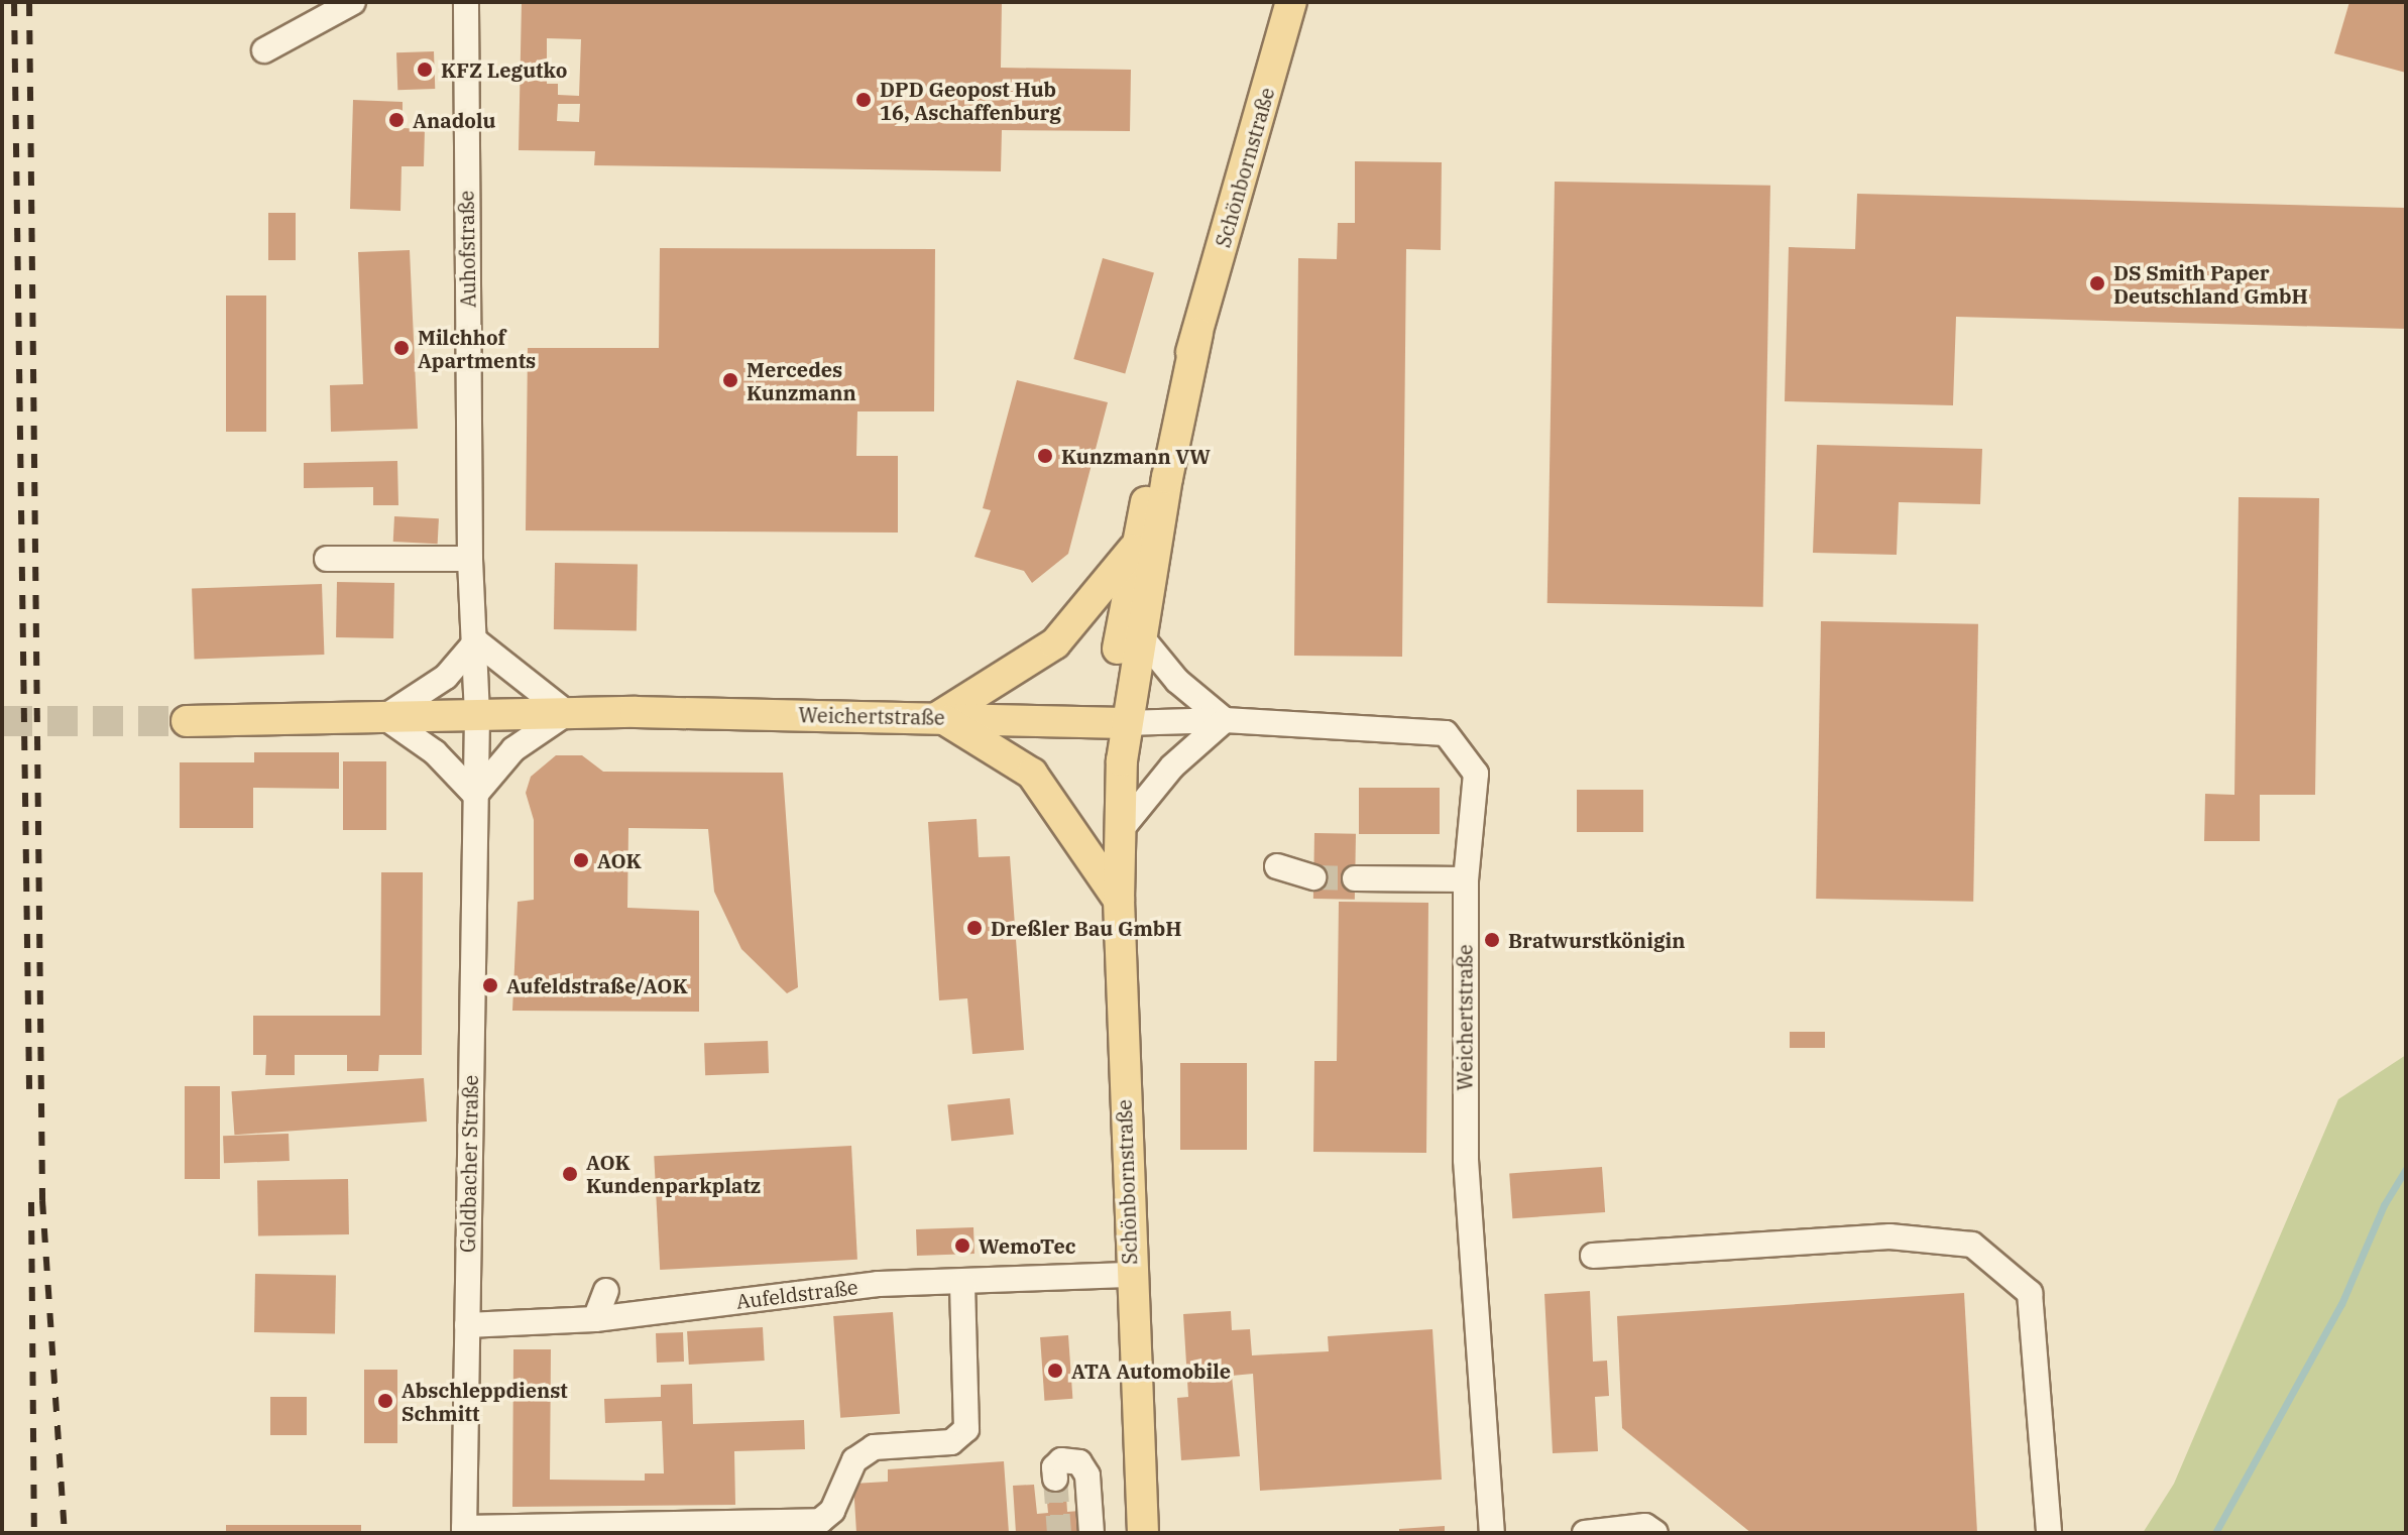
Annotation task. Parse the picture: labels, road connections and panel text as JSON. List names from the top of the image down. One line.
{"streets":{"main road":["Schönbornstraße","Weichertstraße"],"street":["Auhofstraße","Goldbacher Straße","Aufeldstraße"]},"crossings":[["Schönbornstraße","Weichertstraße"],["Schönbornstraße","Aufeldstraße"],["Auhofstraße","Weichertstraße"],["Auhofstraße","Goldbacher Straße"],["Weichertstraße","Goldbacher Straße"],["Goldbacher Straße","Aufeldstraße"]],"places":["KFZ Legutko","DPD Geopost Hub 16, Aschaffenburg","Anadolu","DS Smith Paper Deutschland GmbH","Milchhof Apartments","Mercedes Kunzmann","Kunzmann VW","AOK","Dreßler Bau GmbH","Bratwurstkönigin","Aufeldstraße/AOK","AOK Kundenparkplatz","WemoTec","ATA Automobile","Abschleppdienst Schmitt"]}
